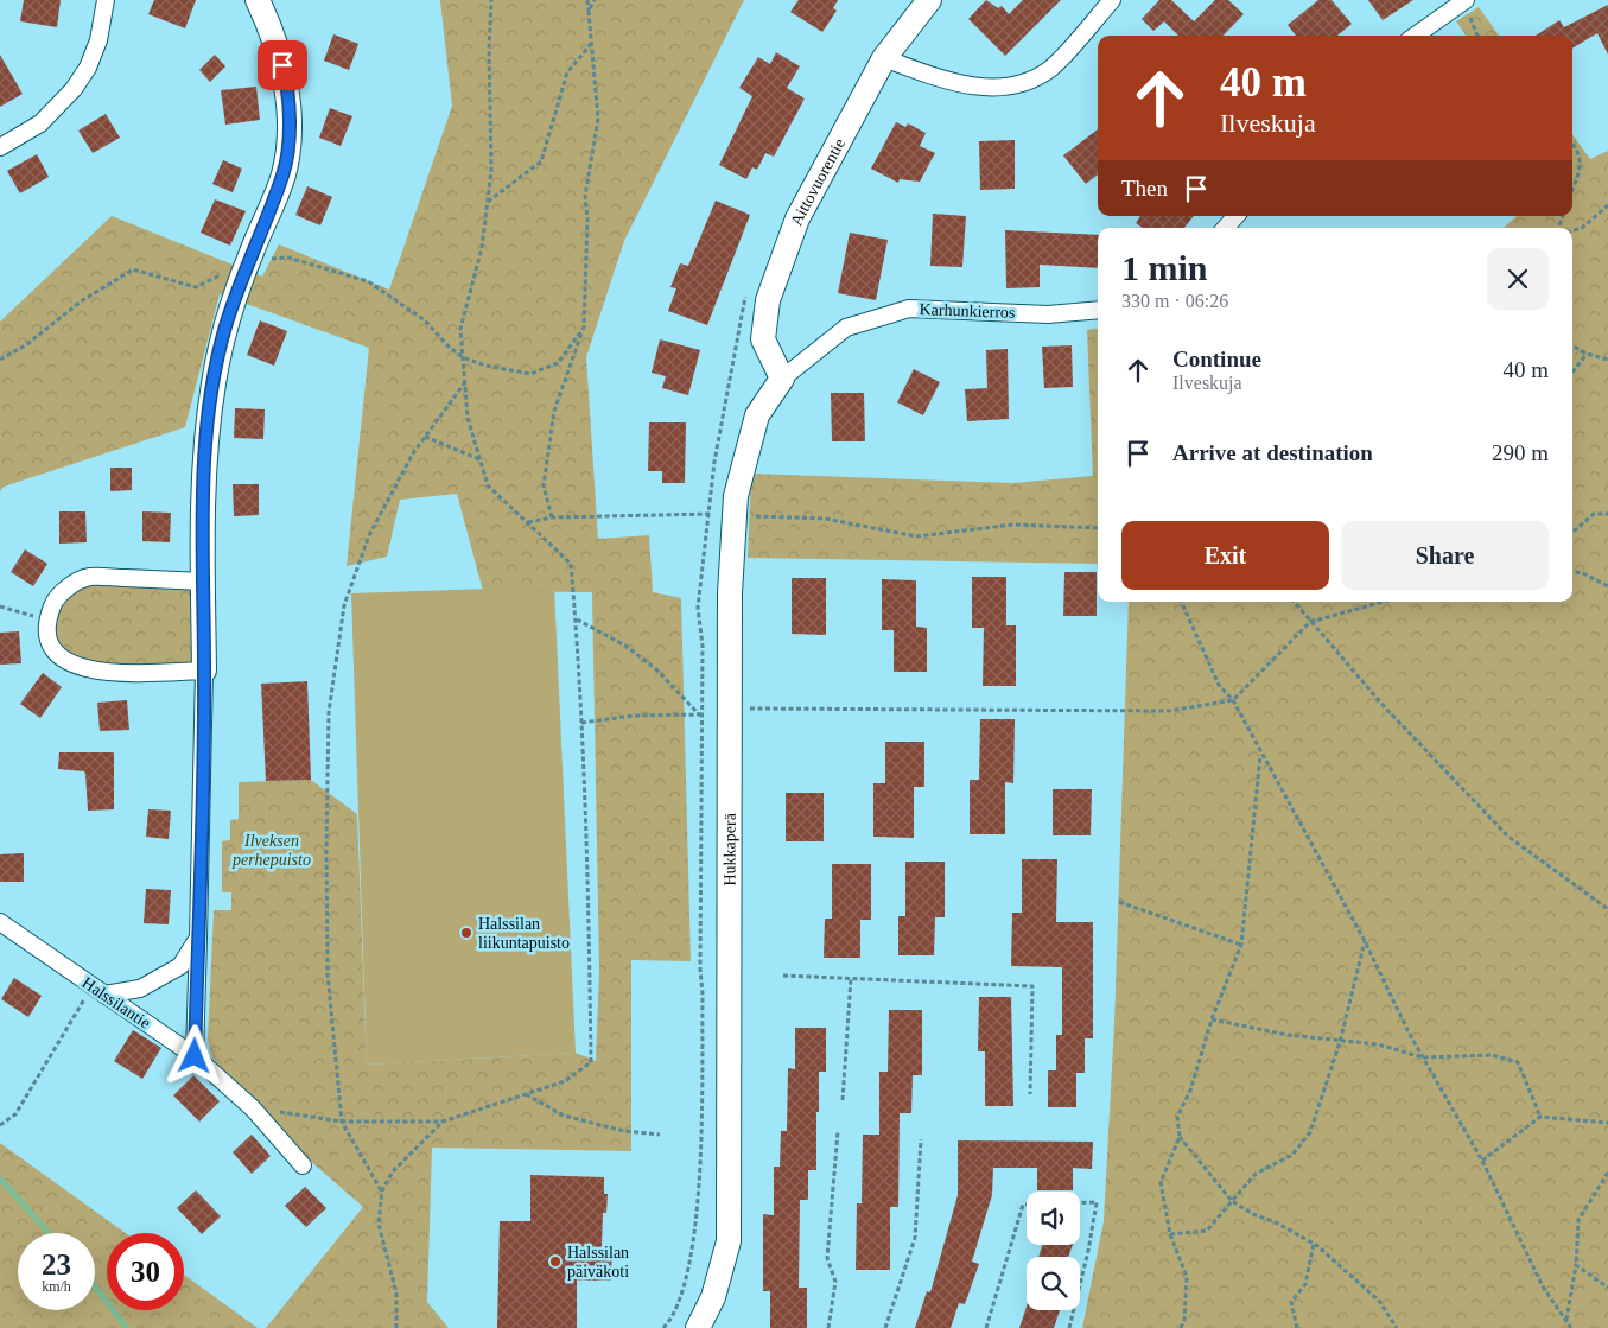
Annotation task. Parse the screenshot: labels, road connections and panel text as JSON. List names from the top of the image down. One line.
{"streets":{"street":["Aittovuorentie","Karhunkierros","Hukkaperä","Halssilantie"]},"crossings":[["Aittovuorentie","Karhunkierros"],["Aittovuorentie","Hukkaperä"],["Karhunkierros","Hukkaperä"]],"parks":["Ilveksen perhepuisto"],"places":["Halssilan liikuntapuisto","Halssilan päiväkoti"],"page":{"turn":["40 m","Ilveskuja"],"then":"Then","heading":["1 min","330 m · 06:26"],"list":[{"name":"Continue","note":"Ilveskuja","value":"40 m"},{"name":"Arrive at destination","value":"290 m"}],"buttons":["Exit","Share"],"speed":"23 km/h","limit":"30"}}
